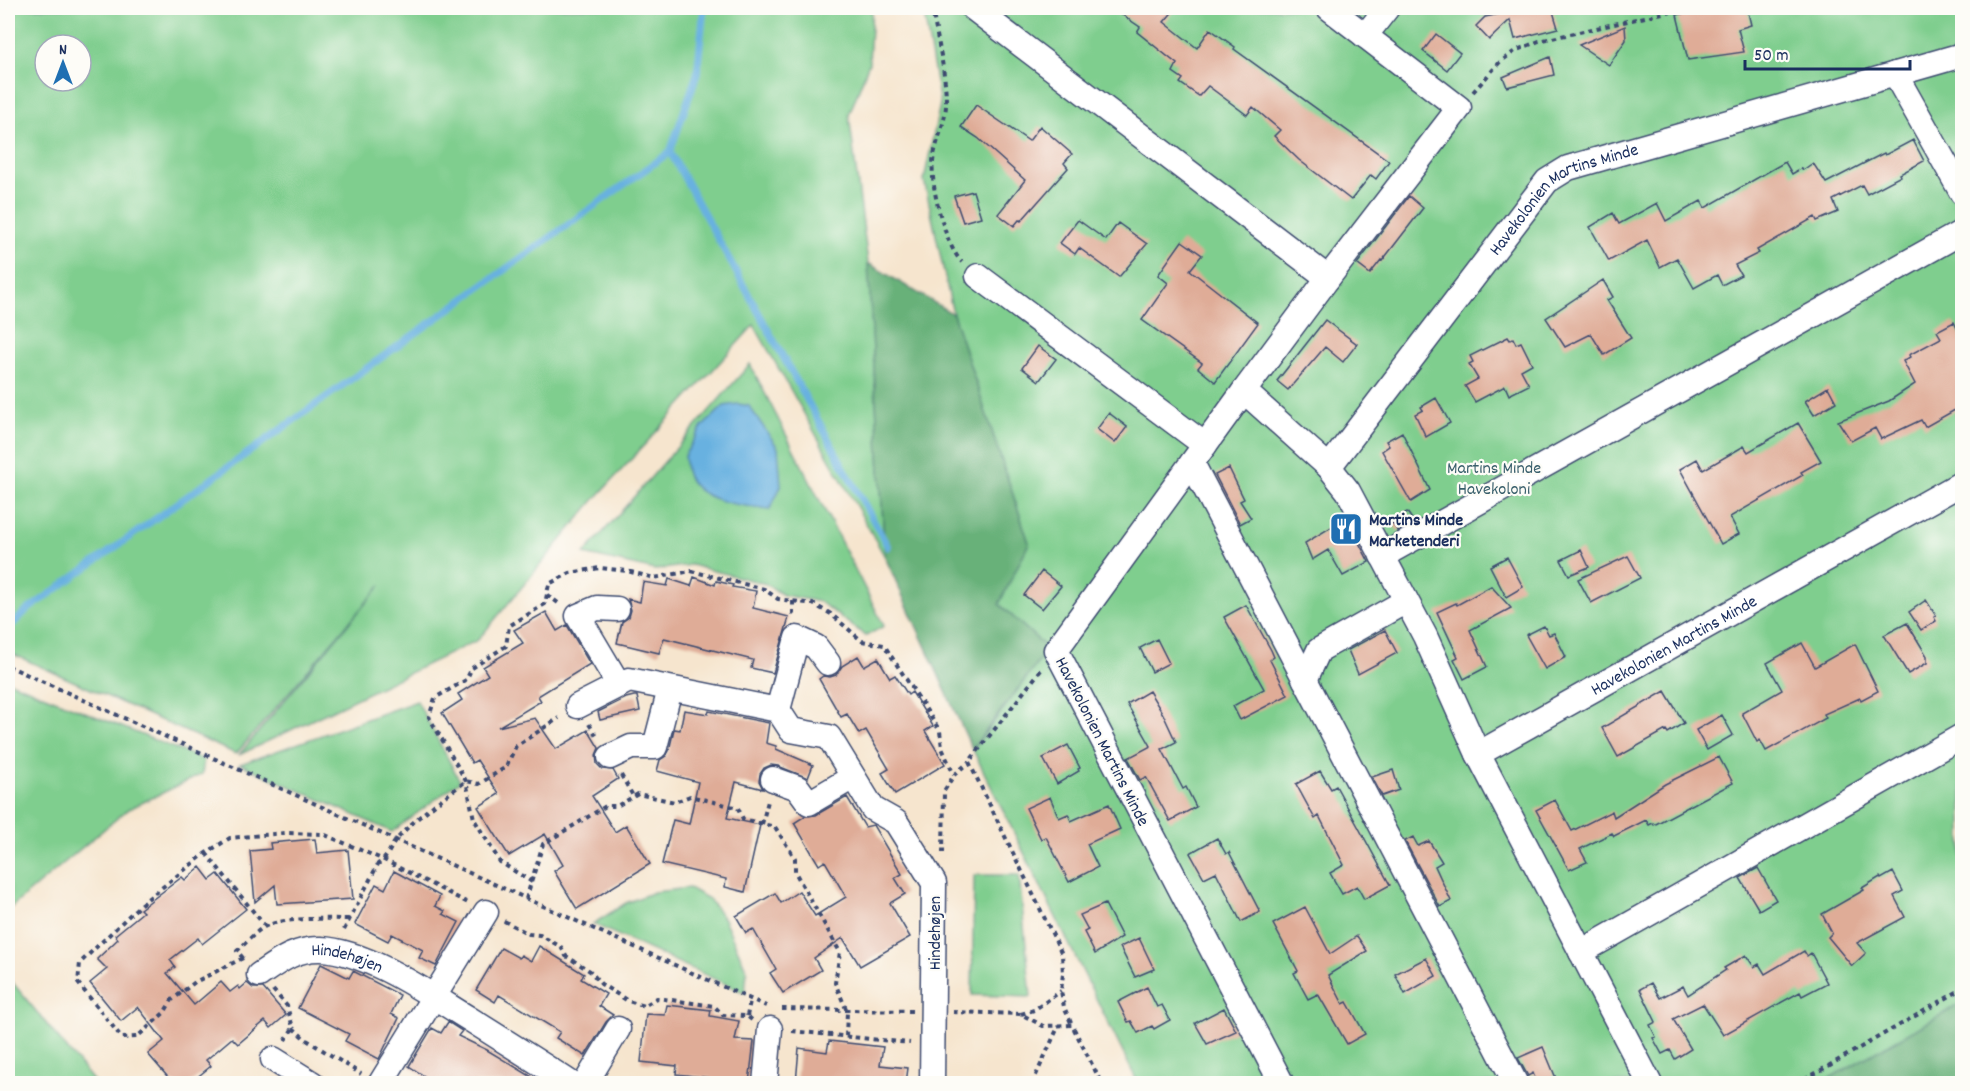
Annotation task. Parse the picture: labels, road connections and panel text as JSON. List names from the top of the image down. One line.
{"streets":{"street":["Havekolonien Martins Minde","Hindehøjen"]},"parks":["Martins Minde Havekoloni"],"places":{"restaurant":["Martins Minde Marketenderi"]},"scale_bar":"50 m","north":"top"}
